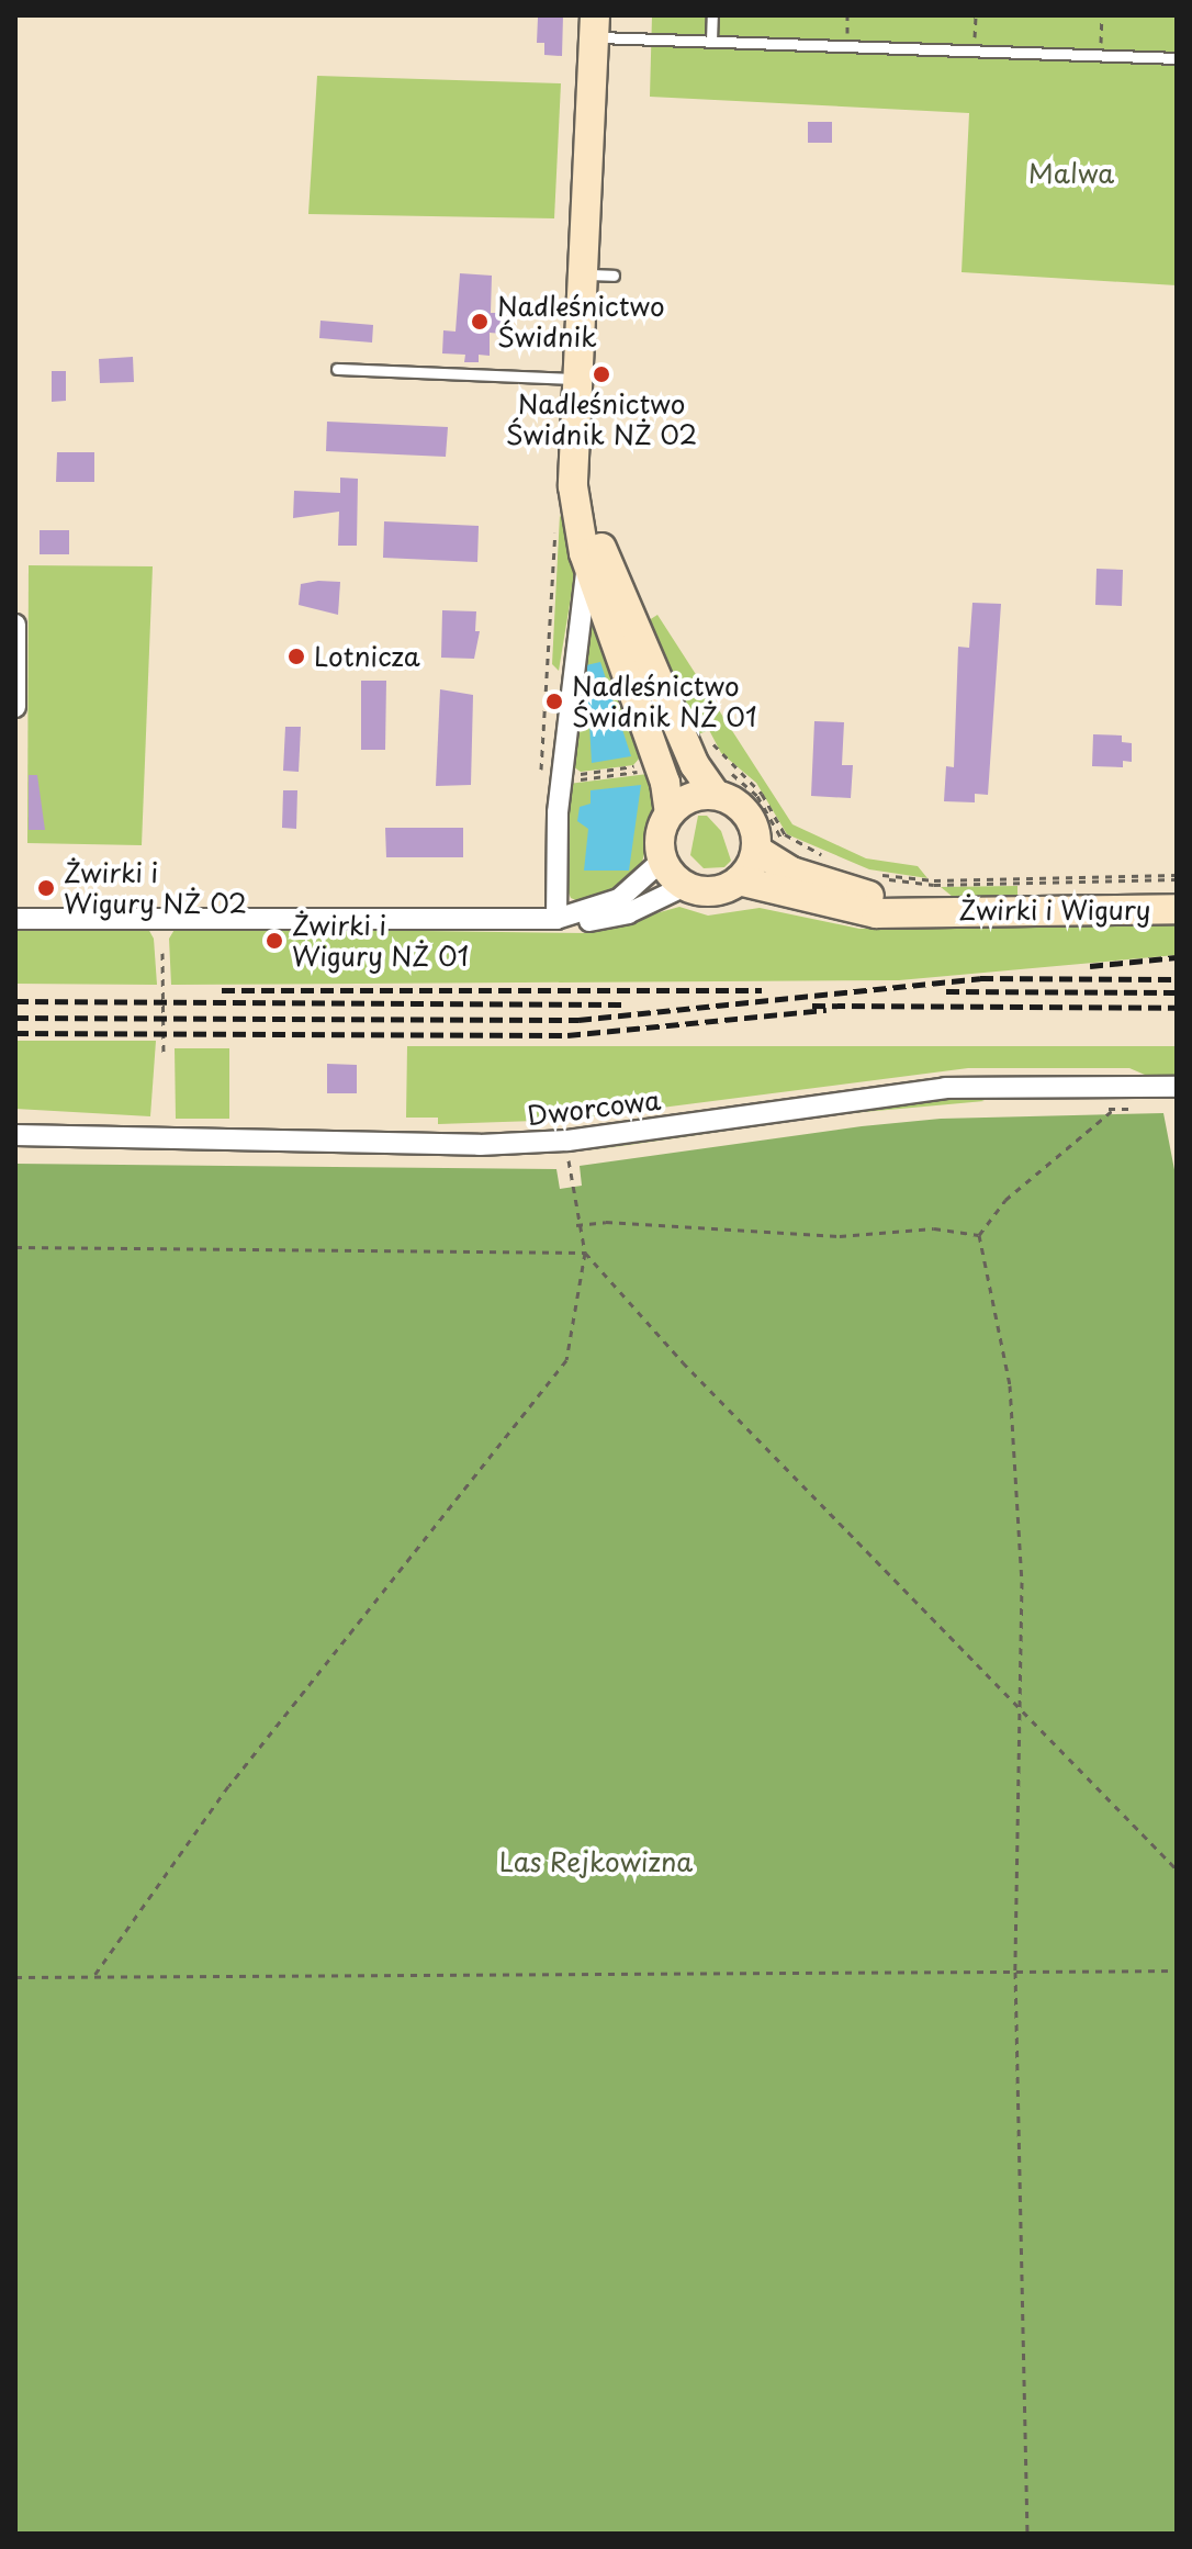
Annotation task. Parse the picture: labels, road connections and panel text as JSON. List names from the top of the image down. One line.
{"streets":{"main road":["Żwirki i Wigury"],"street":["Dworcowa"]},"parks":["Malwa","Las Rejkowizna"],"places":["Nadleśnictwo Świdnik","Nadleśnictwo Świdnik NŻ 02","Lotnicza","Nadleśnictwo Świdnik NŻ 01","Żwirki i Wigury NŻ 02","Żwirki i Wigury NŻ 01"]}
